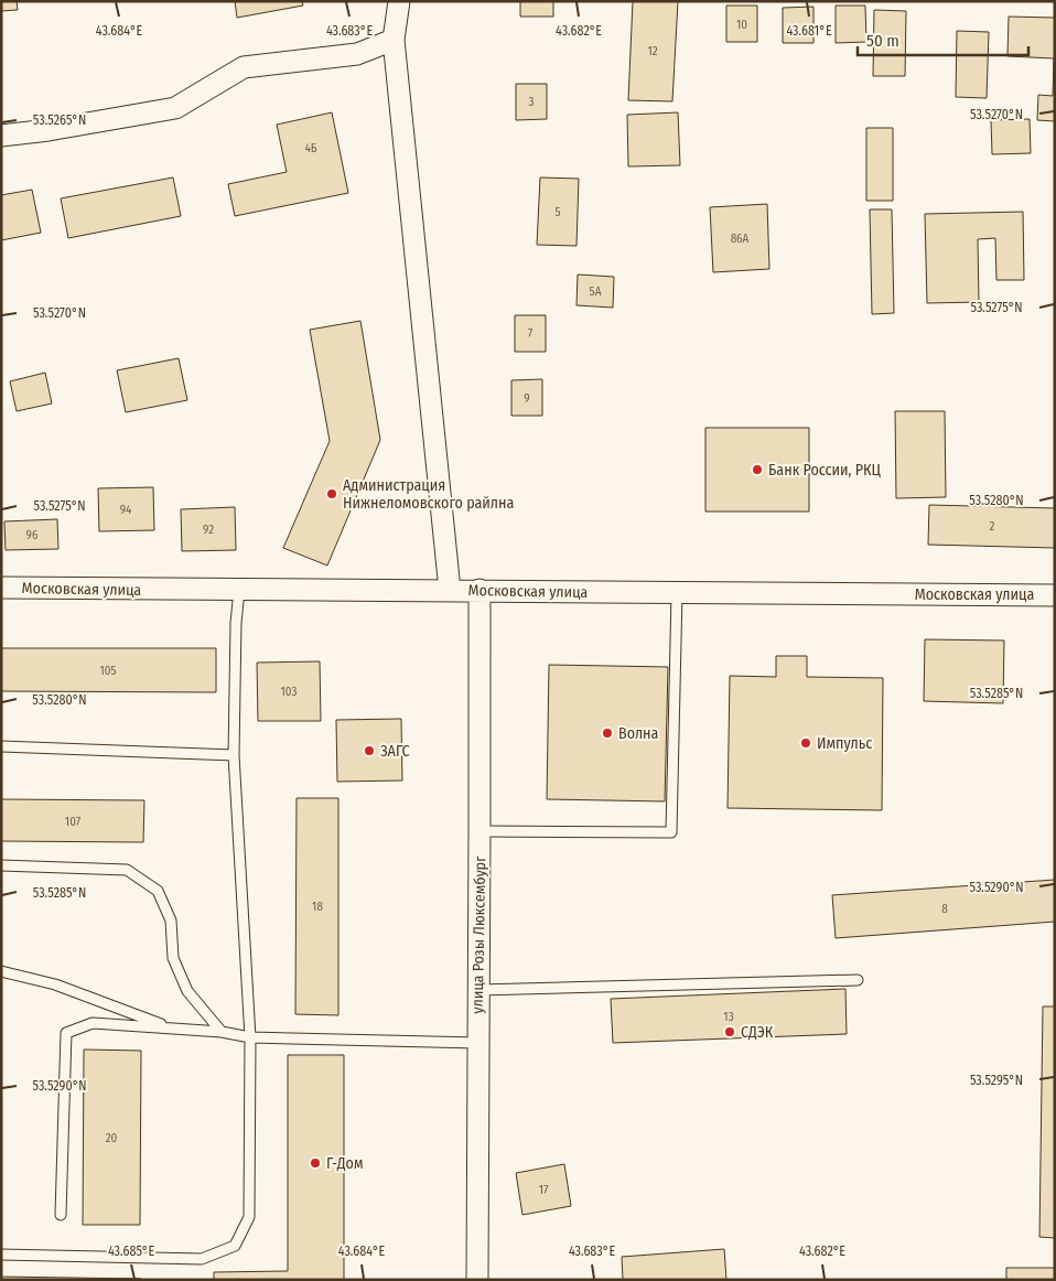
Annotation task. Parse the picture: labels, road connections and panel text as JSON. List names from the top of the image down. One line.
{"streets":{"street":["Московская улица","улица Розы Люксембург"]},"crossings":[["Московская улица","улица Розы Люксембург"]],"places":["Банк России, РКЦ","Администрация Нижнеломовского райлна","Волна","Импульс","ЗАГС","СДЭК","Г-Дом"],"house_numbers":["10","12","3","4Б","5","86А","5А","7","9","94","2","92","96","105","103","107","18","8","13","20","17"],"scale_bar":"50 m","coordinates":["43.684°E","43.683°E","43.682°E","43.681°E","53.5270°N","53.5265°N","53.5275°N","53.5280°N","53.5285°N","53.5290°N","53.5295°N","43.685°E"]}
